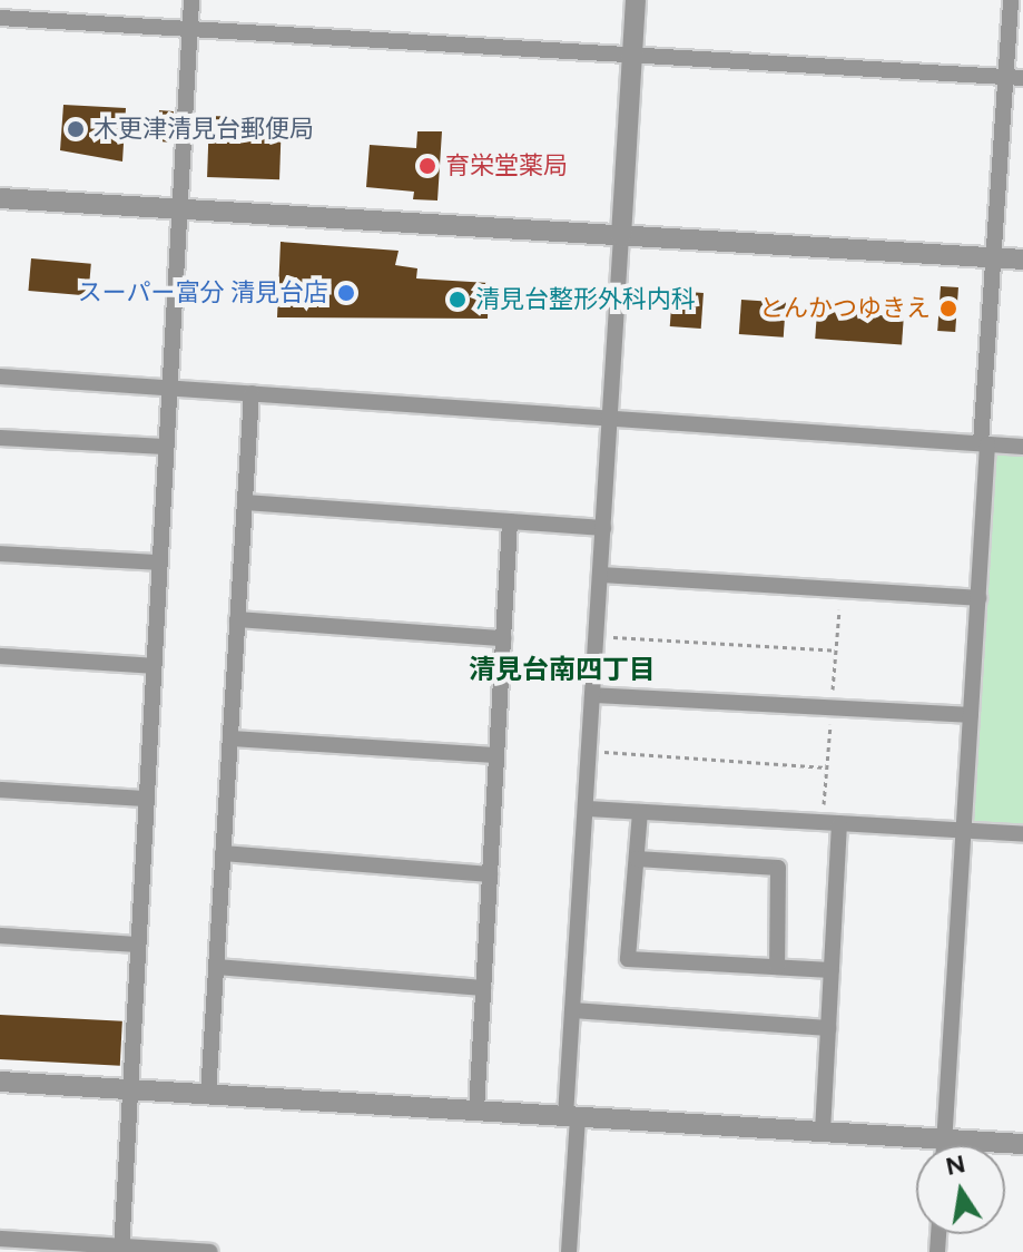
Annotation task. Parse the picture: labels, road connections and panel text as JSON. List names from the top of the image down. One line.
{"districts":["清見台南四丁目"],"places":["木更津清見台郵便局","育栄堂薬局","スーパー富分 清見台店","清見台整形外科内科","とんかつゆきえ"],"north":"top"}
